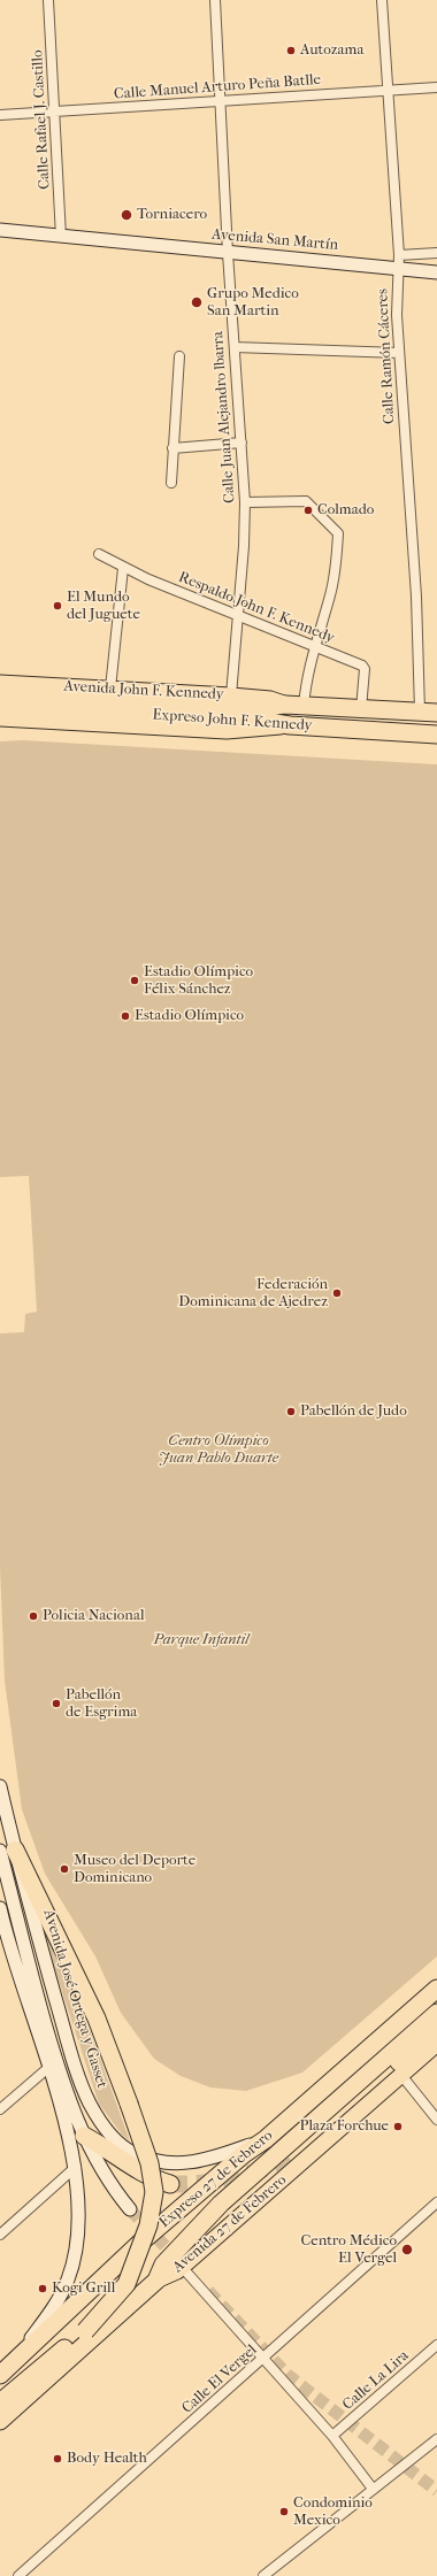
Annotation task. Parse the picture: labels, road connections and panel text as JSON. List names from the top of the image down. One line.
{"streets":{"highway":["Expreso John F. Kennedy","Expreso 27 de Febrero","Avenida 27 de Febrero"],"main road":["Avenida San Martín","Avenida John F. Kennedy","Avenida José Ortega y Gasset"],"street":["Calle Manuel Arturo Peña Batlle","Calle Rafael J. Castillo","Calle Ramón Cáceres","Calle Juan Alejandro lbarra","Respaldo John F. Kennedy","Calle El Vergel","Calle La Lira"]},"crossings":[["Calle Manuel Arturo Peña Batlle","Calle Rafael J. Castillo"],["Calle Manuel Arturo Peña Batlle","Calle Ramón Cáceres"],["Calle Manuel Arturo Peña Batlle","Calle Juan Alejandro lbarra"],["Calle Rafael J. Castillo","Avenida San Martín"],["Avenida San Martín","Calle Ramón Cáceres"],["Avenida San Martín","Calle Juan Alejandro lbarra"],["Calle Ramón Cáceres","Expreso John F. Kennedy"],["Calle Juan Alejandro lbarra","Respaldo John F. Kennedy"],["Calle Juan Alejandro lbarra","Avenida John F. Kennedy"],["Respaldo John F. Kennedy","Expreso John F. Kennedy"],["Avenida John F. Kennedy","Expreso John F. Kennedy"],["Avenida José Ortega y Gasset","Expreso 27 de Febrero"],["Expreso 27 de Febrero","Avenida 27 de Febrero"]],"parks":["Centro Olímpico Juan Pablo Duarte","Parque Infantil"],"places":["Autozama","Torniacero","Grupo Medico San Martin","Colmado","El Mundo del Juguete","Estadio Olímpico Félix Sánchez","Estadio Olímpico","Federación Dominicana de Ajedrez","Pabellón de Judo","Policia Nacional","Pabellón de Esgrima","Museo del Deporte Dominicano","Plaza Forchue","Centro Médico El Vergel","Kogi Grill","Body Health","Condominio Mexico"]}
